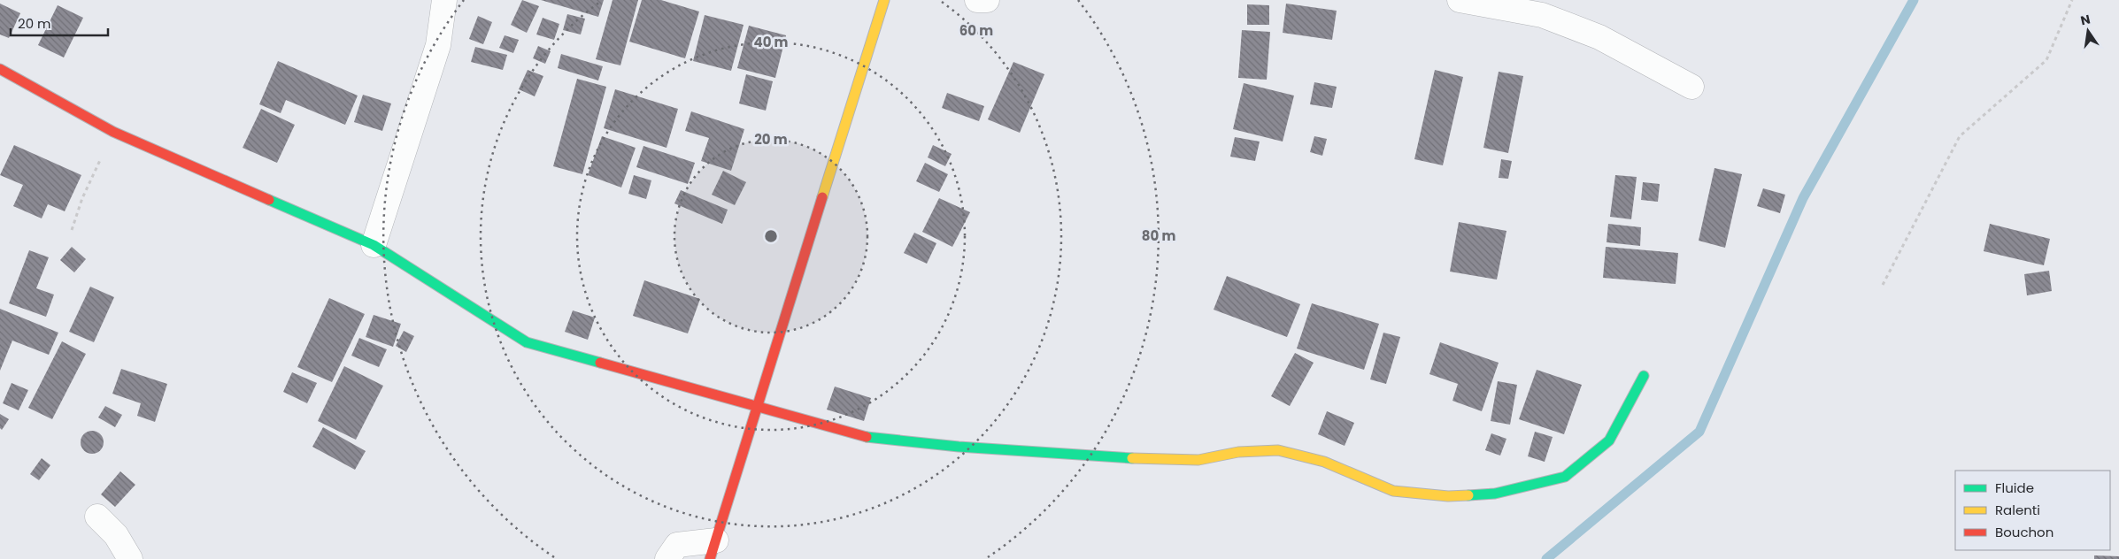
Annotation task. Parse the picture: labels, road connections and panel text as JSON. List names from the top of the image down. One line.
{"legend":["Fluide","Ralenti","Bouchon"],"scale_bar":"20 m","north":"top","rings":["60 m","40 m","20 m","80 m"]}
